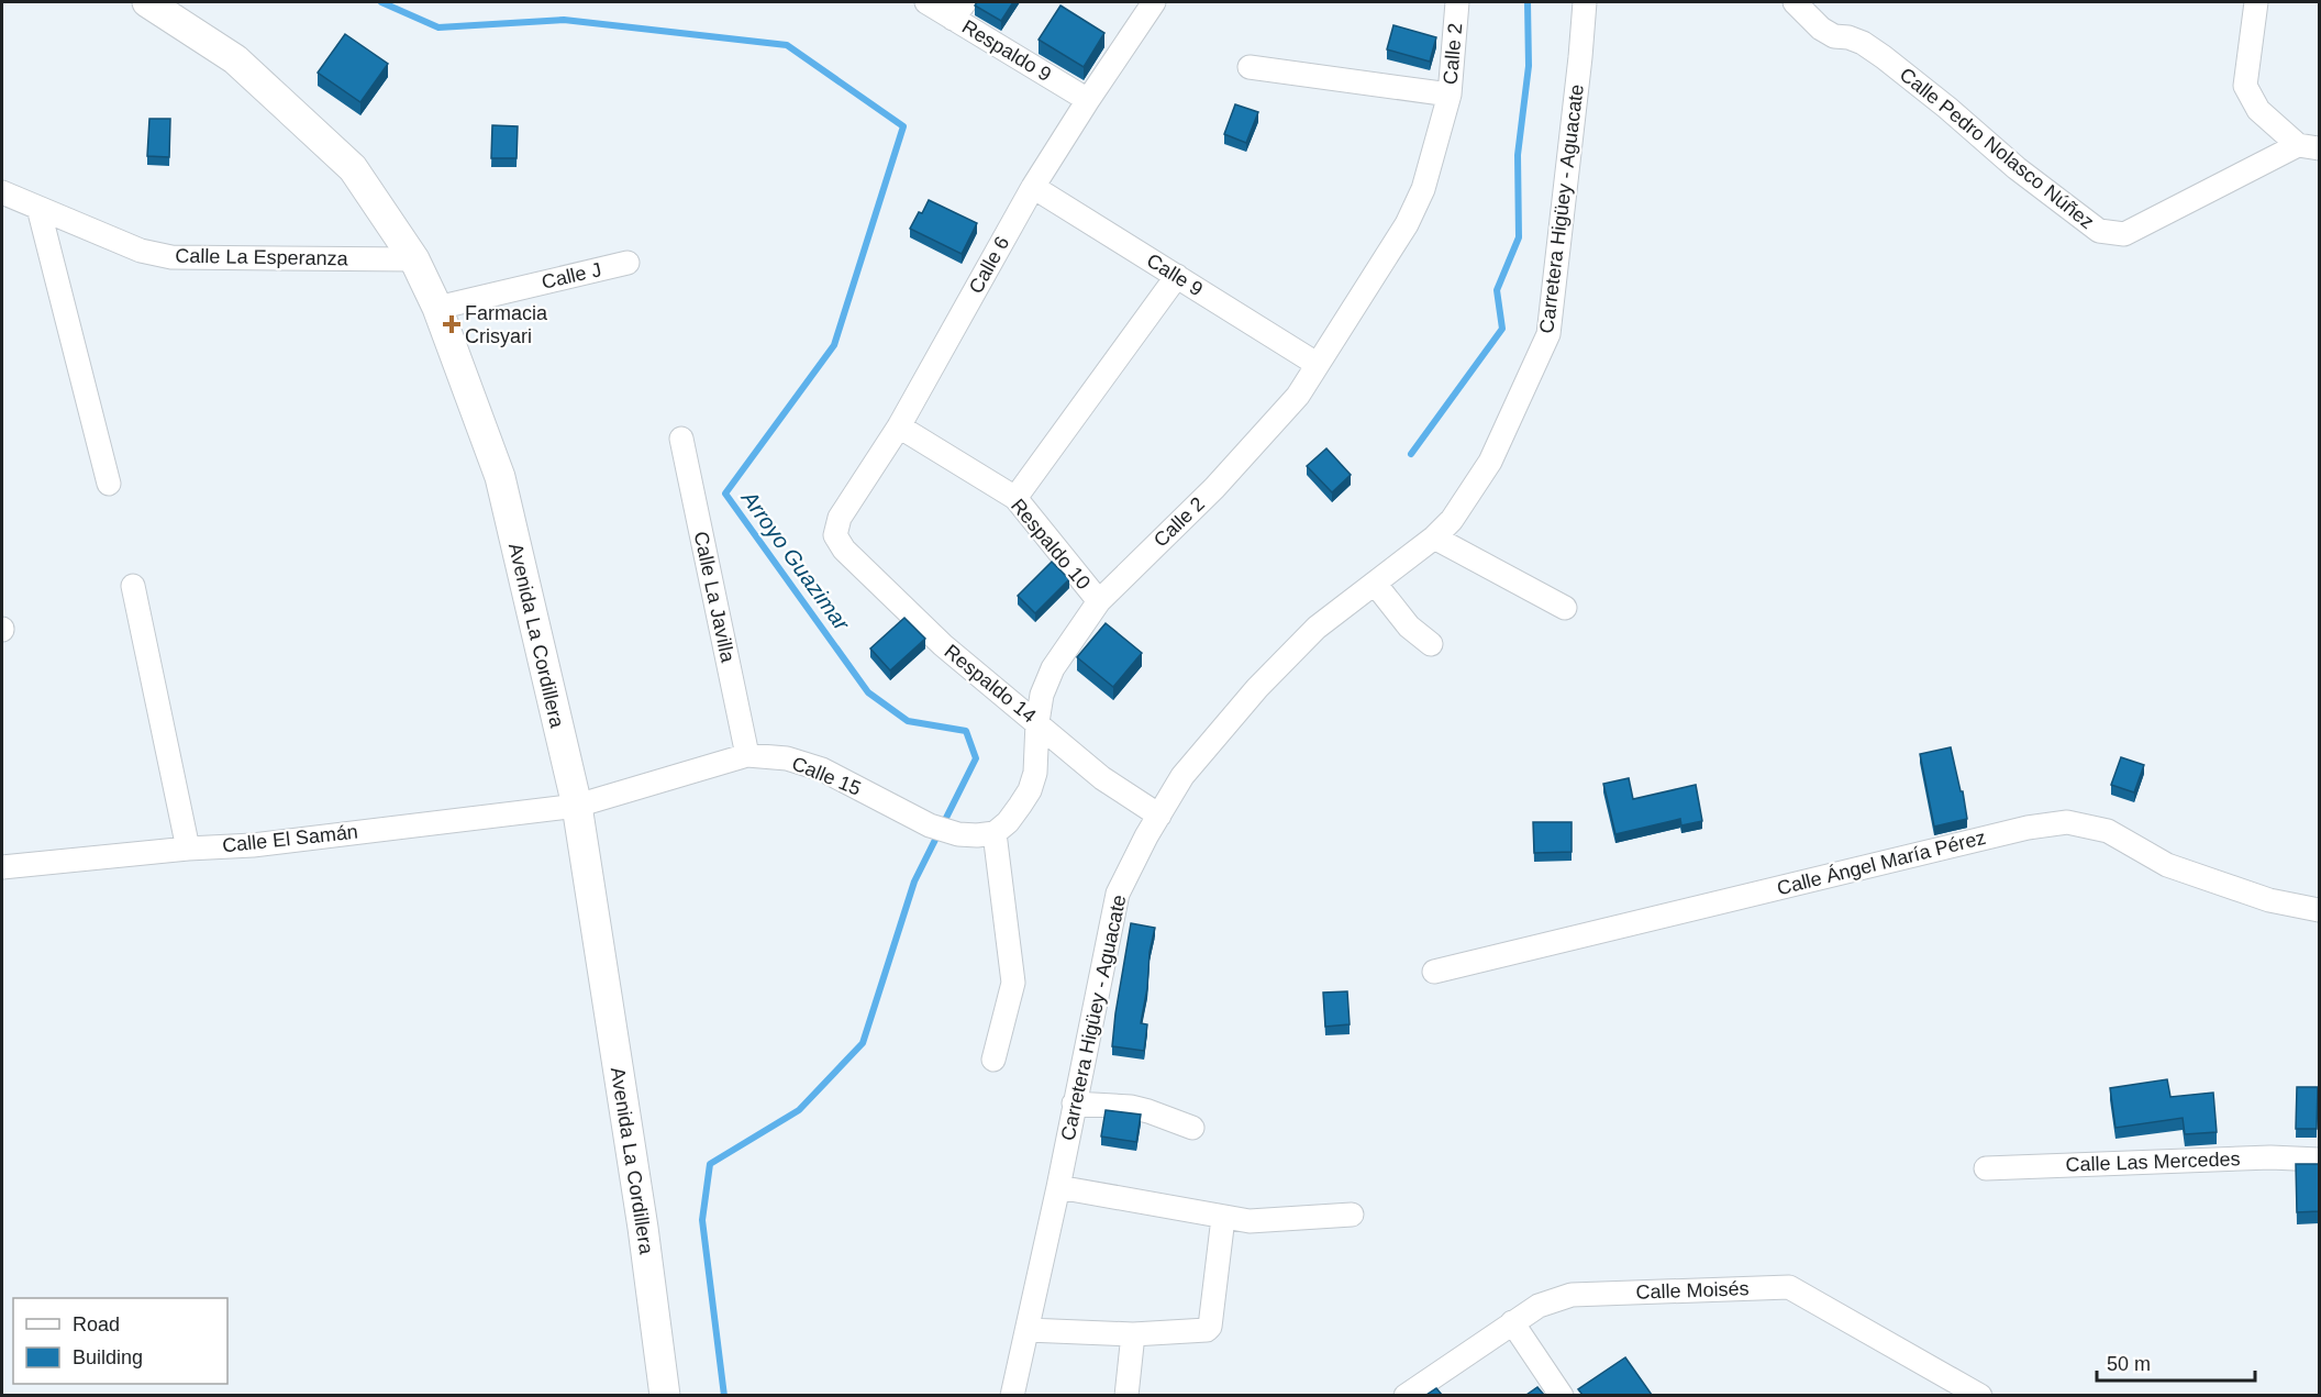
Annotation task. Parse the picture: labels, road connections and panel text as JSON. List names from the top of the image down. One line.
{"streets":{"main road":["Avenida La Cordillera"],"street":["Respaldo 9","Calle 2","Calle Pedro Nolasco Núñez","Carretera Higüey - Aguacate","Calle La Esperanza","Calle 6","Calle 9","Calle J","Respaldo 10","Calle La Javilla","Respaldo 14","Calle 15","Calle El Samán","Calle Ángel María Pérez","Calle Las Mercedes","Calle Moisés"]},"crossings":[["Respaldo 9","Calle 6"],["Calle 2","Calle 9"],["Calle 2","Respaldo 10"],["Calle 2","Respaldo 14"],["Calle 2","Calle 15"],["Carretera Higüey - Aguacate","Respaldo 14"],["Calle La Esperanza","Avenida La Cordillera"],["Calle 6","Calle 9"],["Calle 6","Respaldo 10"],["Calle 6","Respaldo 14"],["Calle J","Avenida La Cordillera"],["Calle La Javilla","Calle 15"],["Avenida La Cordillera","Calle 15"],["Avenida La Cordillera","Calle El Samán"],["Calle 15","Calle El Samán"]],"water":["Arroyo Guazimar"],"places":{"health":["Farmacia Crisyari"]},"legend":["Road","Building"],"scale_bar":"50 m"}
